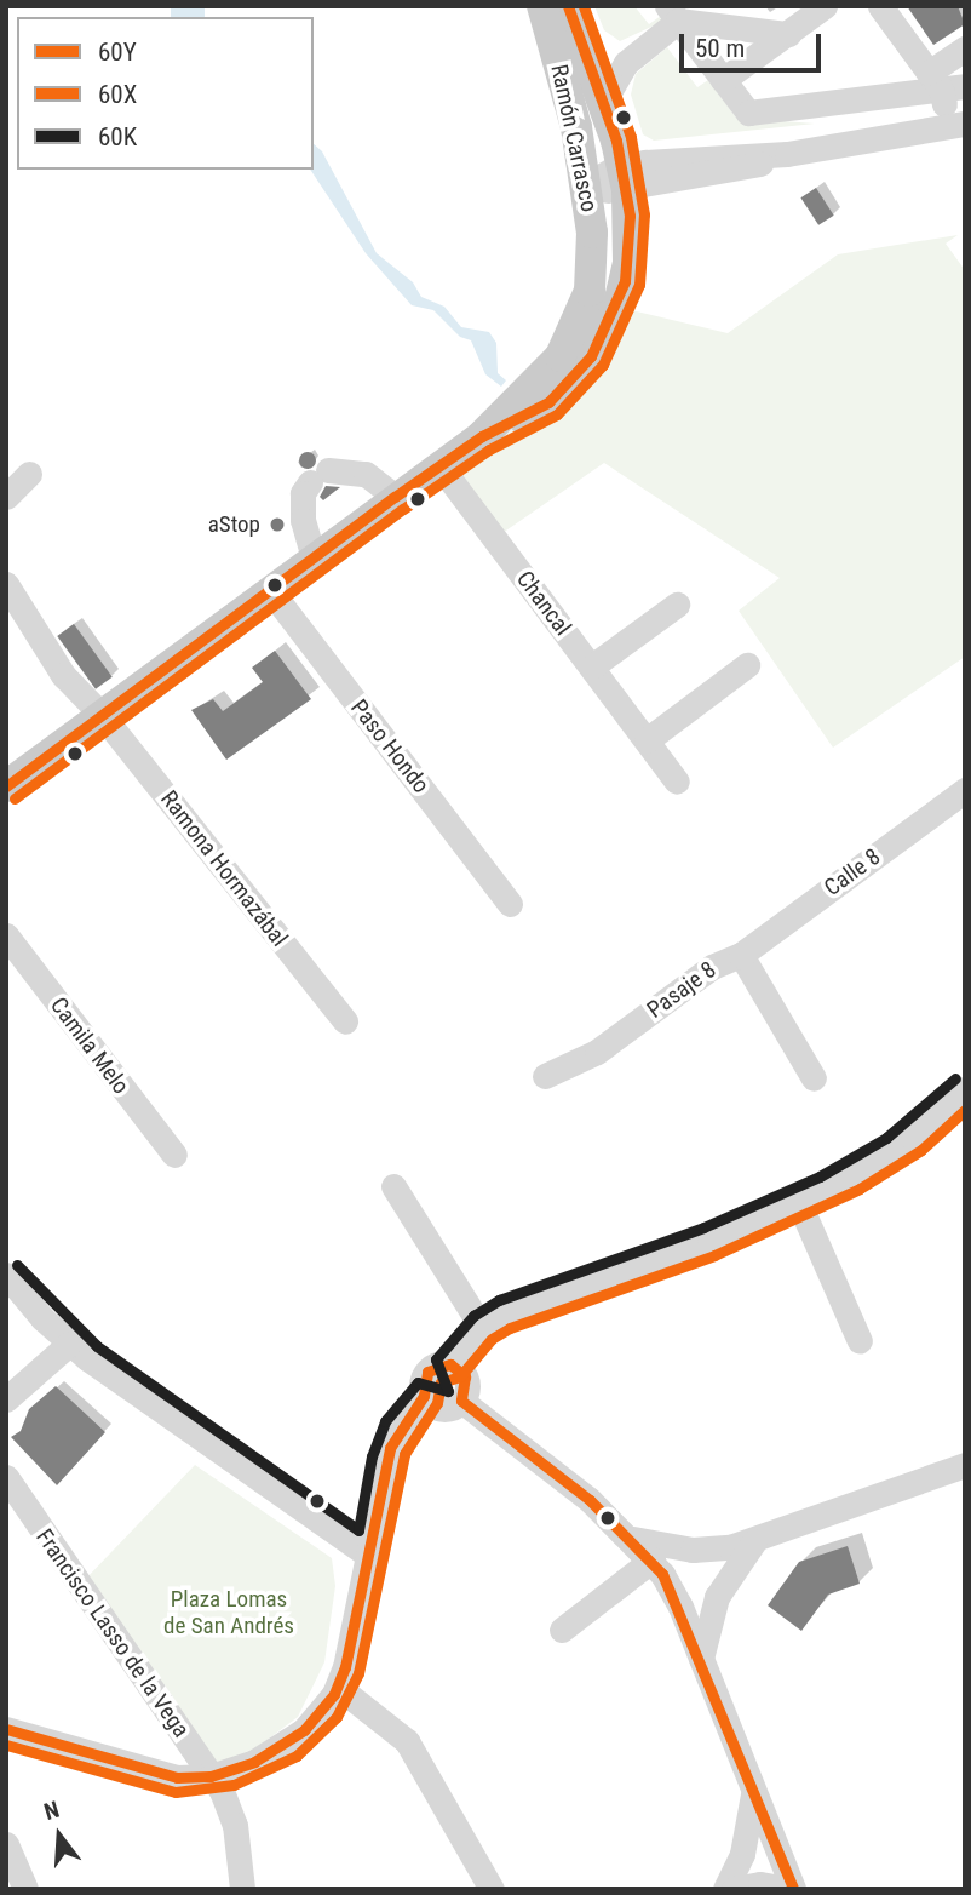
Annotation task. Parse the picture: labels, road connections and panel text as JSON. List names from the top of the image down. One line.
{"streets":{"main road":["Ramón Carrasco"],"street":["Chancal","Paso Hondo","Ramona Hormazábal","Calle 8","Pasaje 8","Camila Melo","Francisco Lasso de la Vega"]},"crossings":[["Ramón Carrasco","Chancal"],["Ramón Carrasco","Paso Hondo"],["Ramón Carrasco","Ramona Hormazábal"],["Calle 8","Pasaje 8"]],"parks":["Plaza Lomas de San Andrés"],"places":["aStop"],"lines":["transit line 60Y","transit line 60X","transit line 60K"],"legend":["60Y","60X","60K"],"scale_bar":"50 m","north":"top"}
